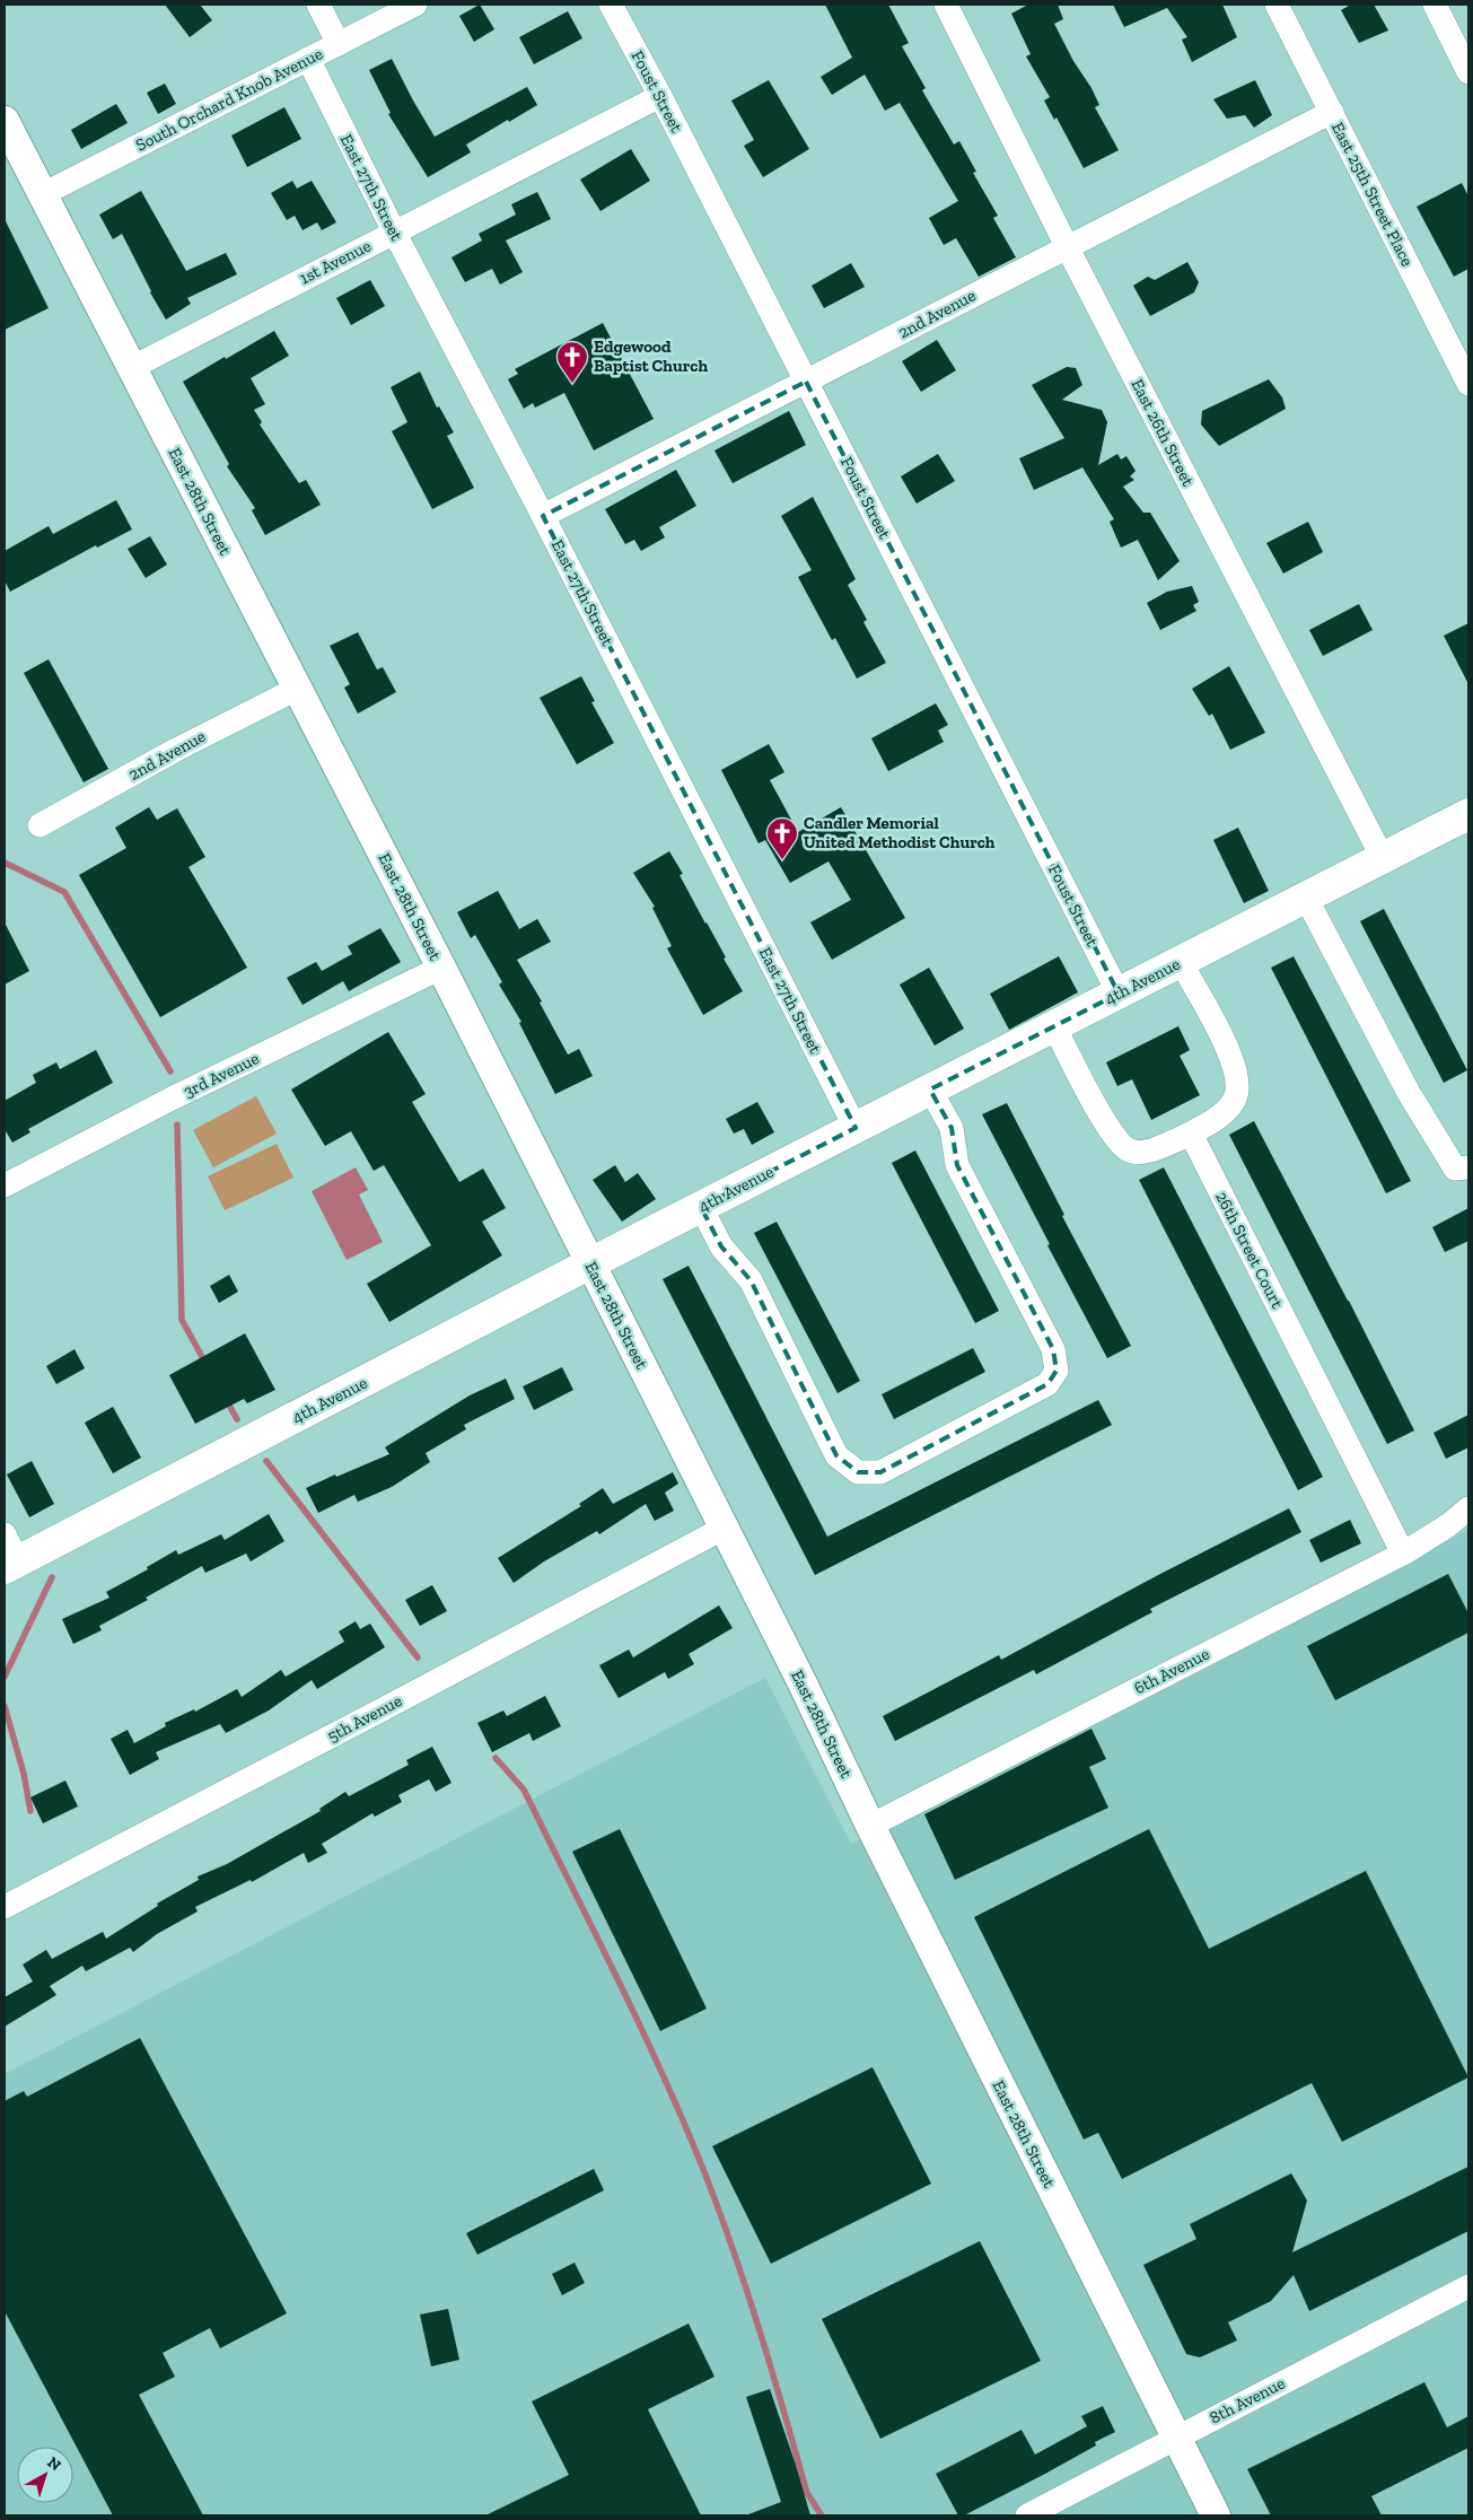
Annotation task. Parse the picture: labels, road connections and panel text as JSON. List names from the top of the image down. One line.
{"streets":{"main road":["4th Avenue"],"street":["Foust Street","South Orchard Knob Avenue","East 27th Street","East 25th Street Place","1st Avenue","2nd Avenue","East 26th Street","East 28th Street","3rd Avenue","26th Street Court","6th Avenue","5th Avenue","8th Avenue"]},"crossings":[["Foust Street","1st Avenue"],["Foust Street","2nd Avenue"],["Foust Street","4th Avenue"],["South Orchard Knob Avenue","East 27th Street"],["South Orchard Knob Avenue","East 28th Street"],["East 27th Street","1st Avenue"],["East 27th Street","2nd Avenue"],["East 27th Street","4th Avenue"],["East 25th Street Place","2nd Avenue"],["1st Avenue","East 28th Street"],["2nd Avenue","East 26th Street"],["2nd Avenue","East 28th Street"],["East 26th Street","4th Avenue"],["East 28th Street","4th Avenue"],["East 28th Street","3rd Avenue"],["East 28th Street","6th Avenue"],["East 28th Street","5th Avenue"],["East 28th Street","8th Avenue"],["26th Street Court","6th Avenue"]],"places":{"church":["Edgewood Baptist Church","Candler Memorial United Methodist Church"]},"north":"top right"}
